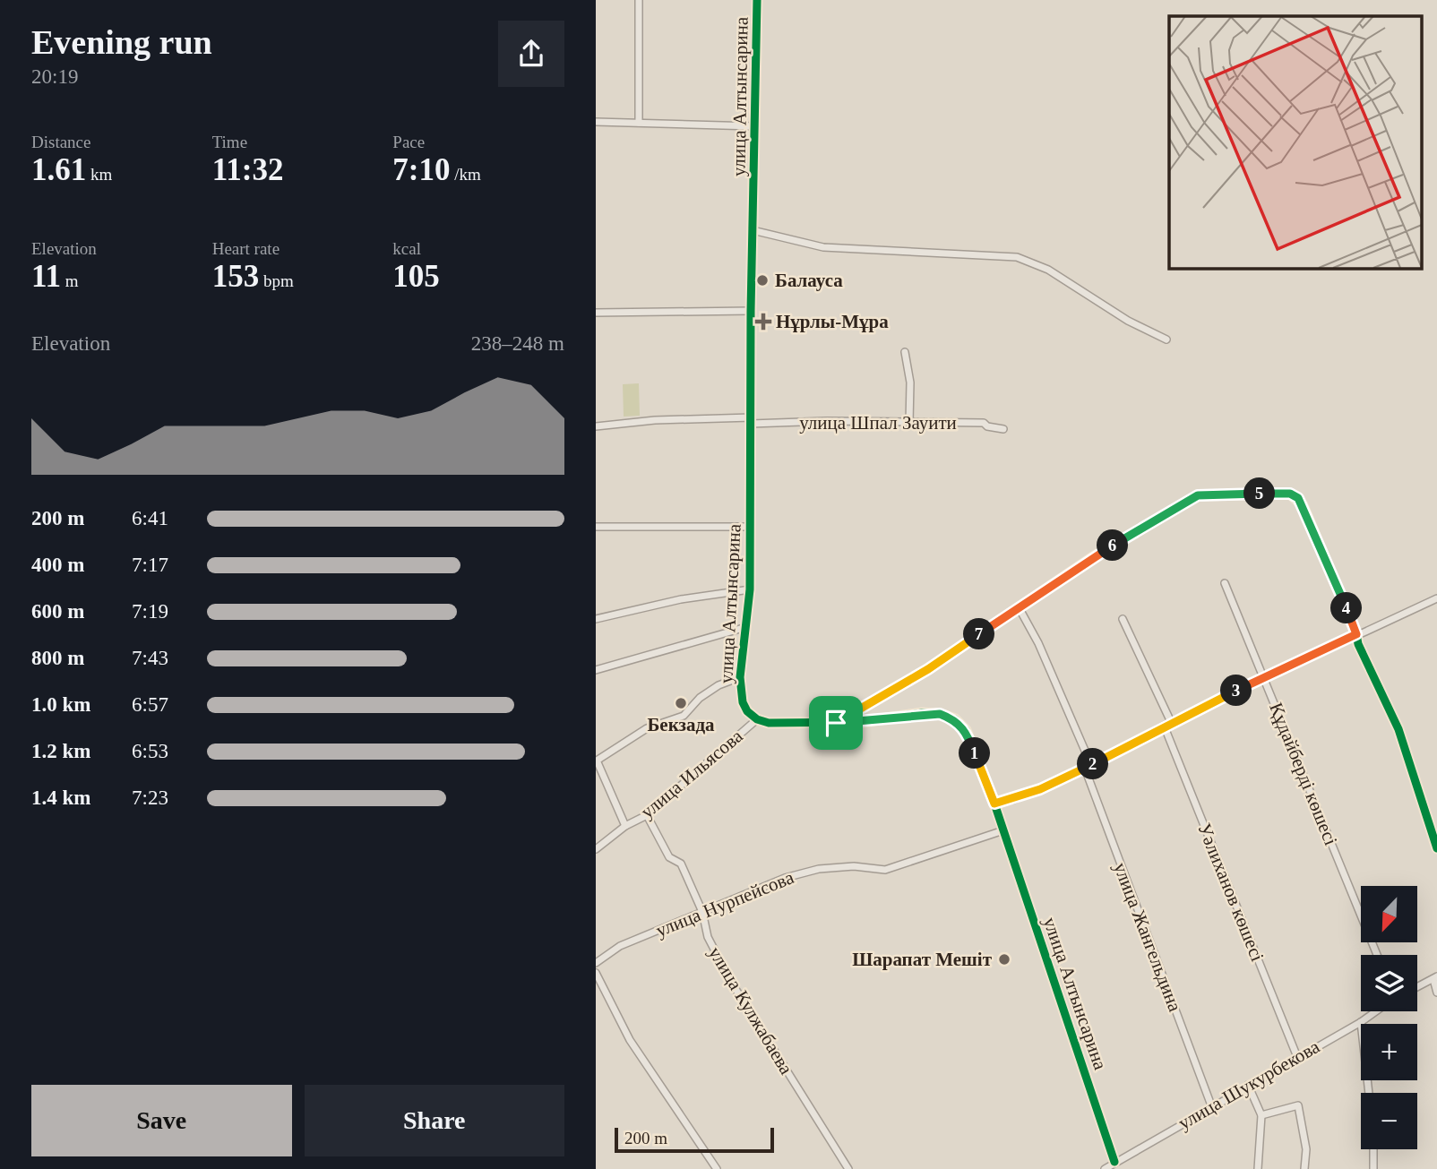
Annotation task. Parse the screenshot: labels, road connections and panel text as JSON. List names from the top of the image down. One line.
{"streets":{"street":["улица Алтынсарина","улица Шпал Зауити","улица Ильясова","Құдайберді көшесі","Уәлиханов көшесі","улица Нурпейсова","улица Жангельдина","улица Кулжабаева","улица Шукурбекова"]},"crossings":[["улица Алтынсарина","улица Шпал Зауити"],["улица Алтынсарина","улица Ильясова"],["улица Алтынсарина","улица Нурпейсова"],["улица Алтынсарина","улица Шукурбекова"],["улица Ильясова","улица Кулжабаева"],["Уәлиханов көшесі","улица Шукурбекова"],["улица Нурпейсова","улица Кулжабаева"],["улица Жангельдина","улица Шукурбекова"]],"places":{"other":["Балауса","Бекзада","Шарапат Мешіт"],"health":["Нұрлы-Мұра"]},"scale_bar":"200 m","north":"bottom left","page":{"heading":["Evening run","20:19"],"stats":[["Distance","1.61 km"],["Time","11:32"],["Pace","7:10 /km"],["Elevation","11 m"],["Heart rate","153 bpm"],["kcal","105"]],"chart":["Elevation","238–248 m"],"pins":["5","6","4","7","3","1","2"],"list":[{"name":"200 m","note":"6:41"},{"name":"400 m","note":"7:17"},{"name":"600 m","note":"7:19"},{"name":"800 m","note":"7:43"},{"name":"1.0 km","note":"6:57"},{"name":"1.2 km","note":"6:53"},{"name":"1.4 km","note":"7:23"}],"map_buttons":["+","−"],"buttons":["Save","Share"],"scale":"200 m"}}
